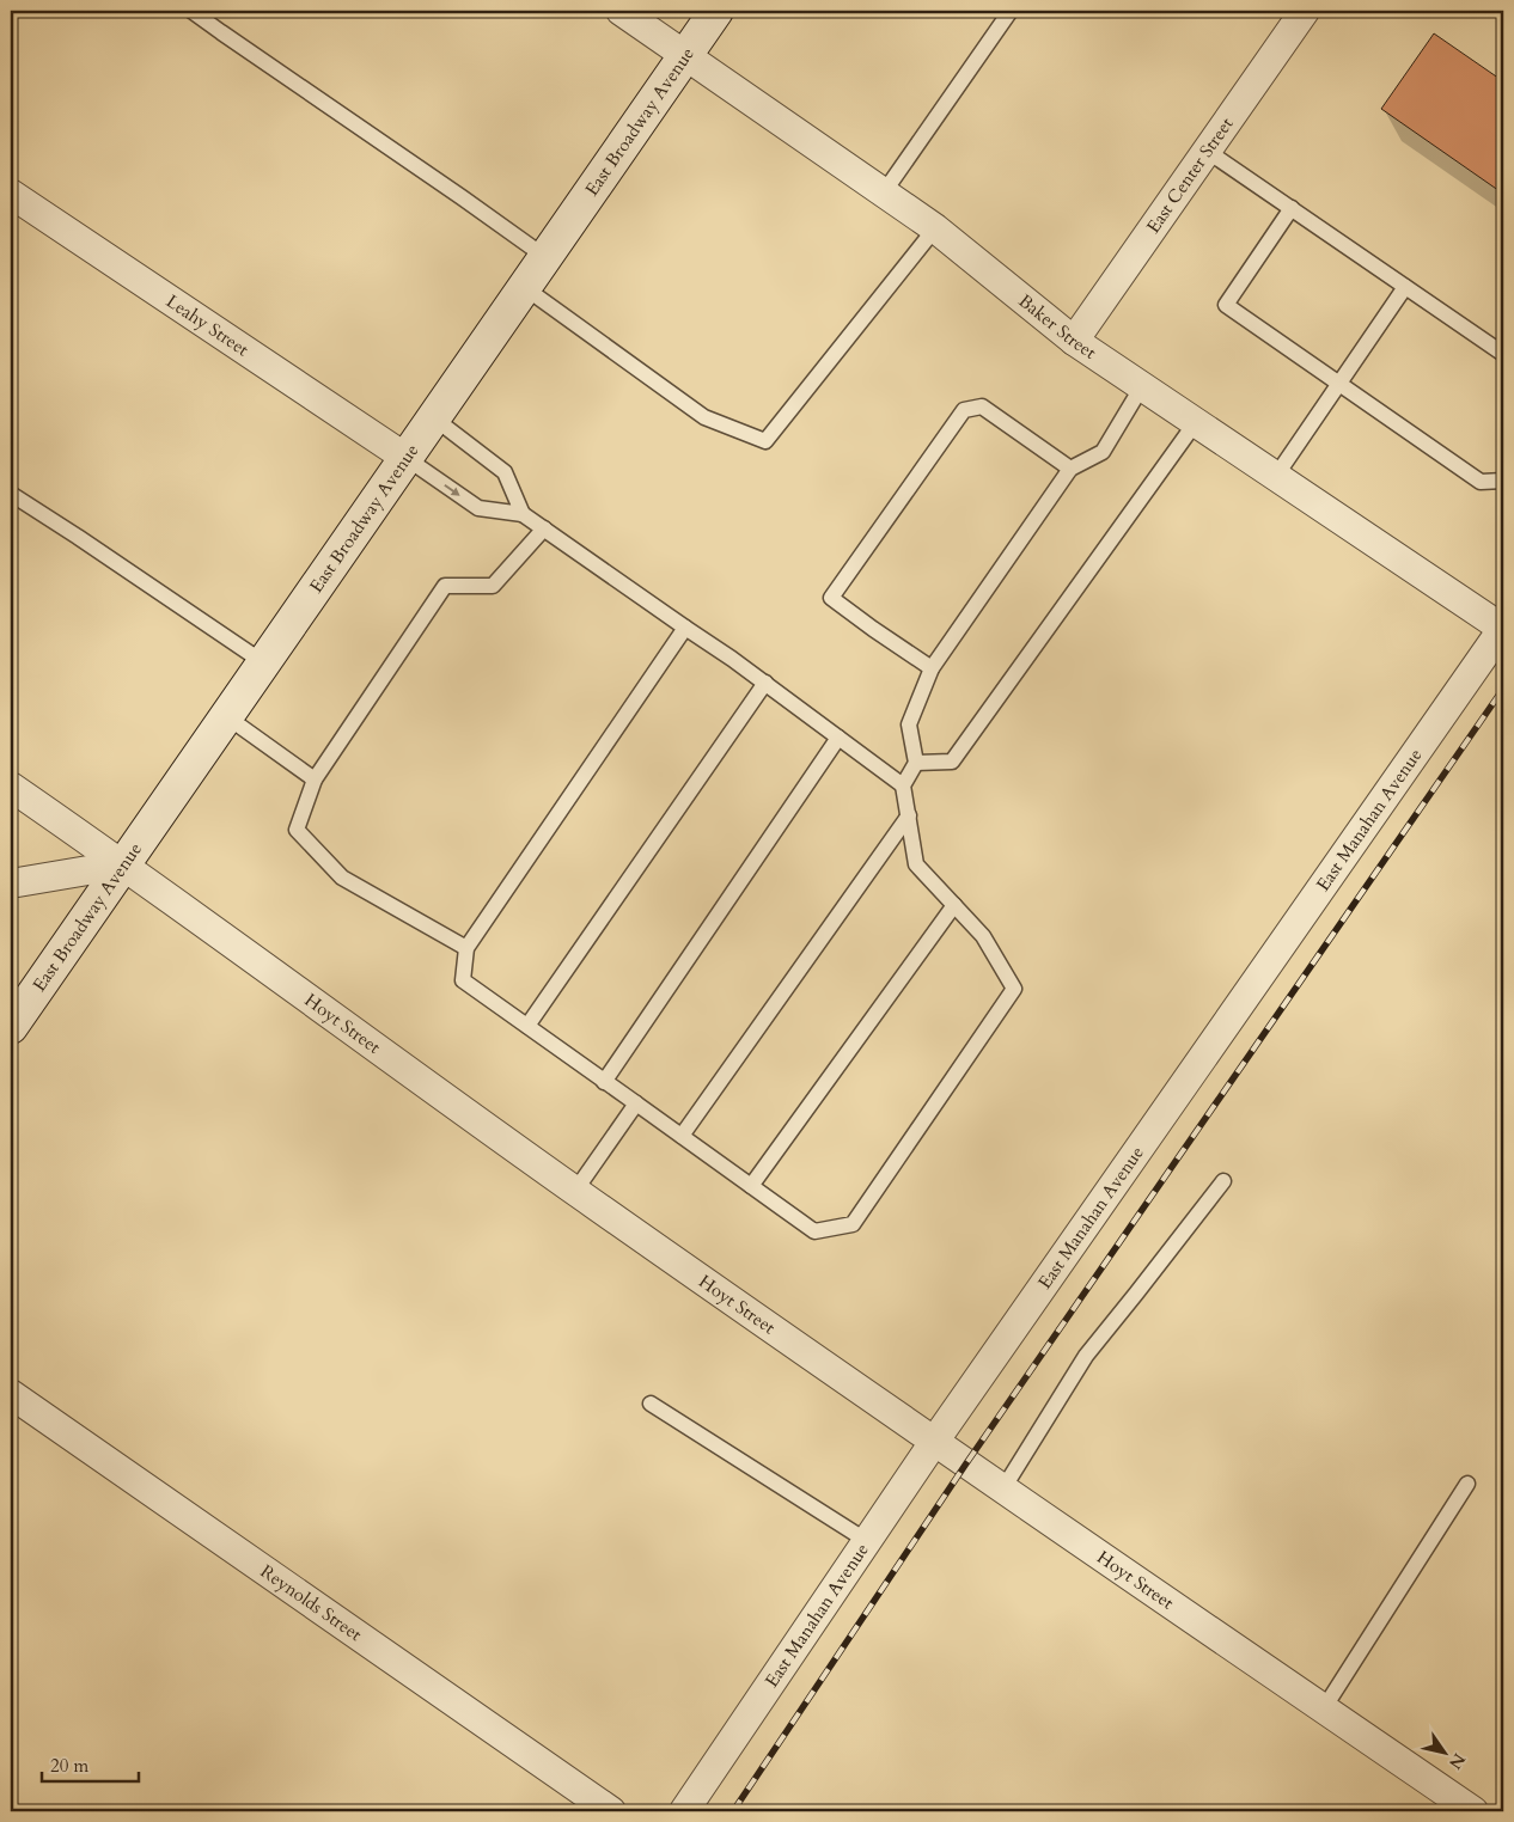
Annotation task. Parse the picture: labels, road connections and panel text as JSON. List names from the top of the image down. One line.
{"streets":{"street":["East Broadway Avenue","East Center Street","Leahy Street","Baker Street","East Manahan Avenue","Hoyt Street","Reynolds Street"]},"crossings":[["East Broadway Avenue","Leahy Street"],["East Broadway Avenue","Baker Street"],["East Broadway Avenue","Hoyt Street"],["East Center Street","Baker Street"],["Baker Street","East Manahan Avenue"],["East Manahan Avenue","Hoyt Street"]],"scale_bar":"20 m","north":"bottom right"}
